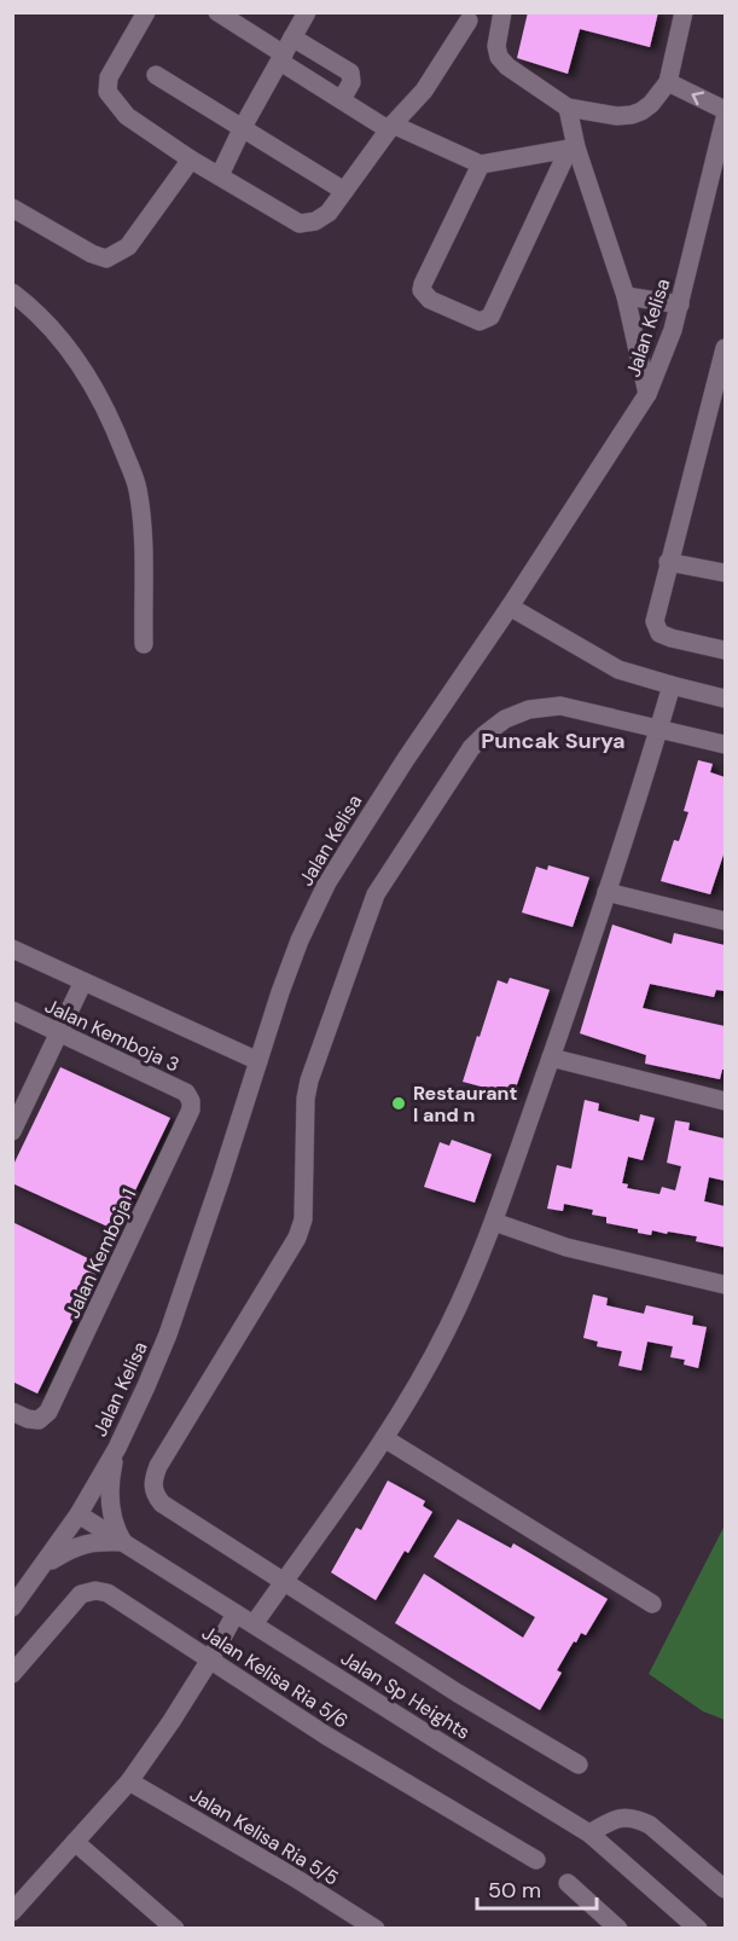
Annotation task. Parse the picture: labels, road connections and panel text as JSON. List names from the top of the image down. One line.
{"streets":{"street":["Jalan Kelisa","Jalan Kemboja 3","Jalan Kemboja 1","Jalan Kelisa Ria 5/6","Jalan Sp Heights","Jalan Kelisa Ria 5/5"]},"crossings":[["Jalan Kelisa","Jalan Sp Heights"],["Jalan Kemboja 3","Jalan Kemboja 1"]],"districts":["Puncak Surya"],"places":["Restaurant l and n"],"scale_bar":"50 m"}
